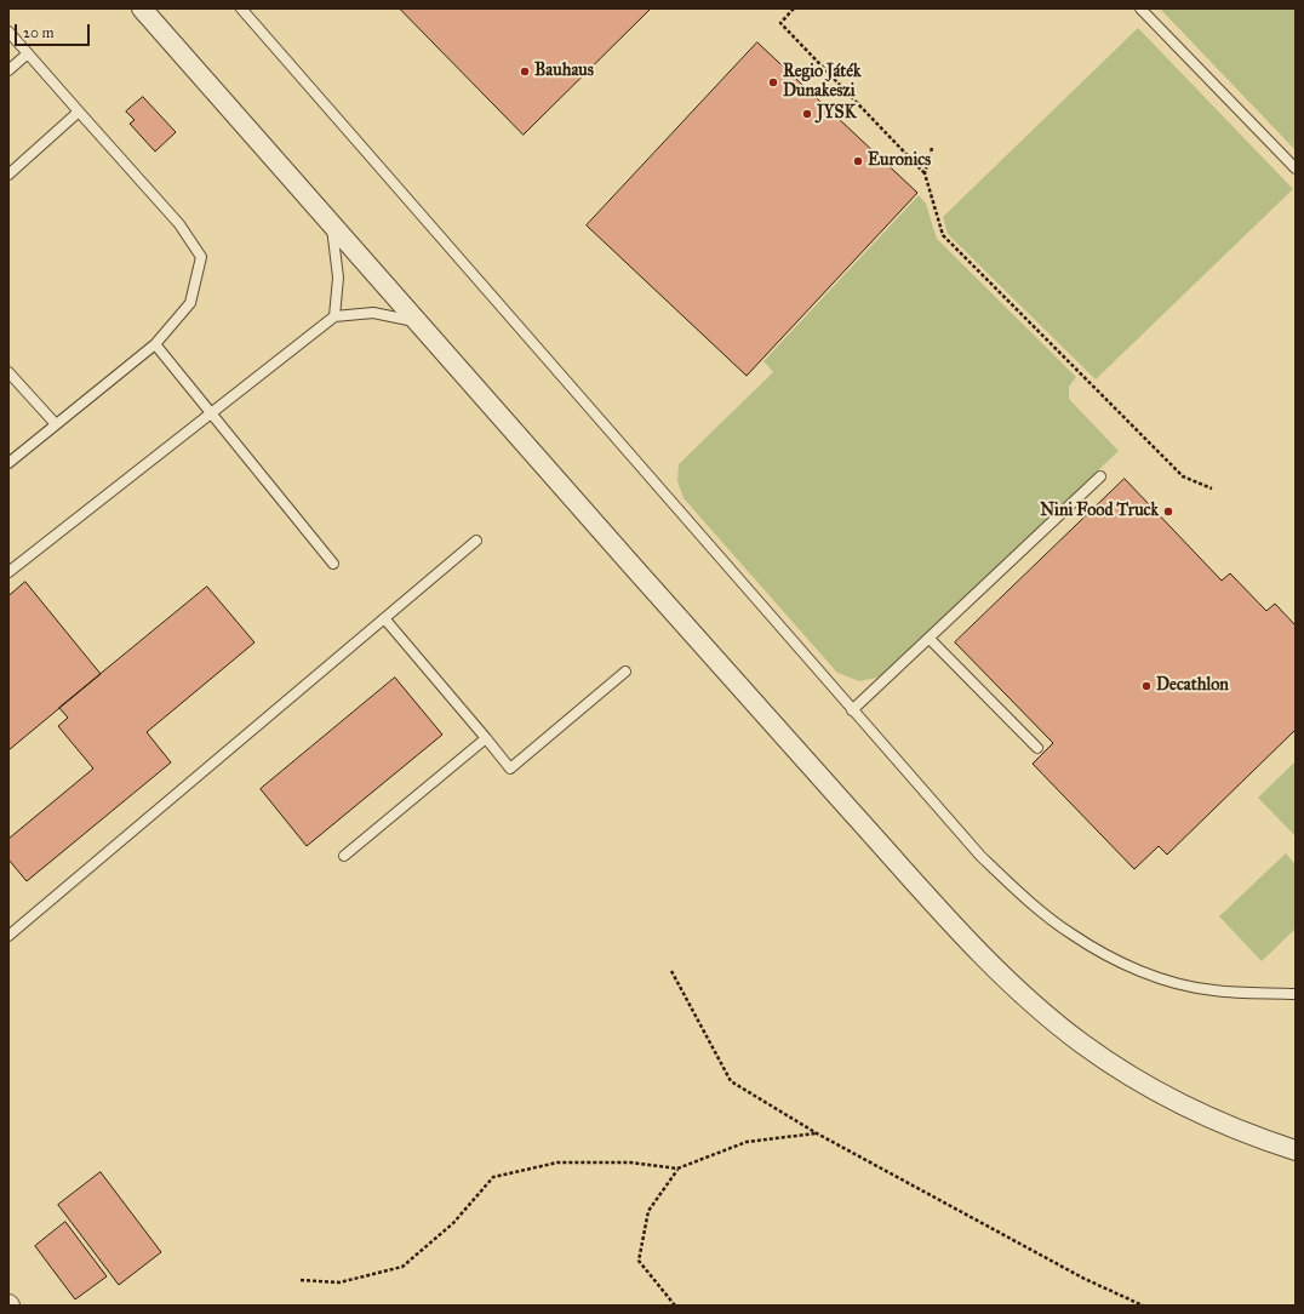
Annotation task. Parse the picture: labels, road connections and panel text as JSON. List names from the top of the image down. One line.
{"places":["Bauhaus","Regio Játék Dunakeszi","JYSK","Euronics","Nini Food Truck","Decathlon"],"scale_bar":"20 m"}
